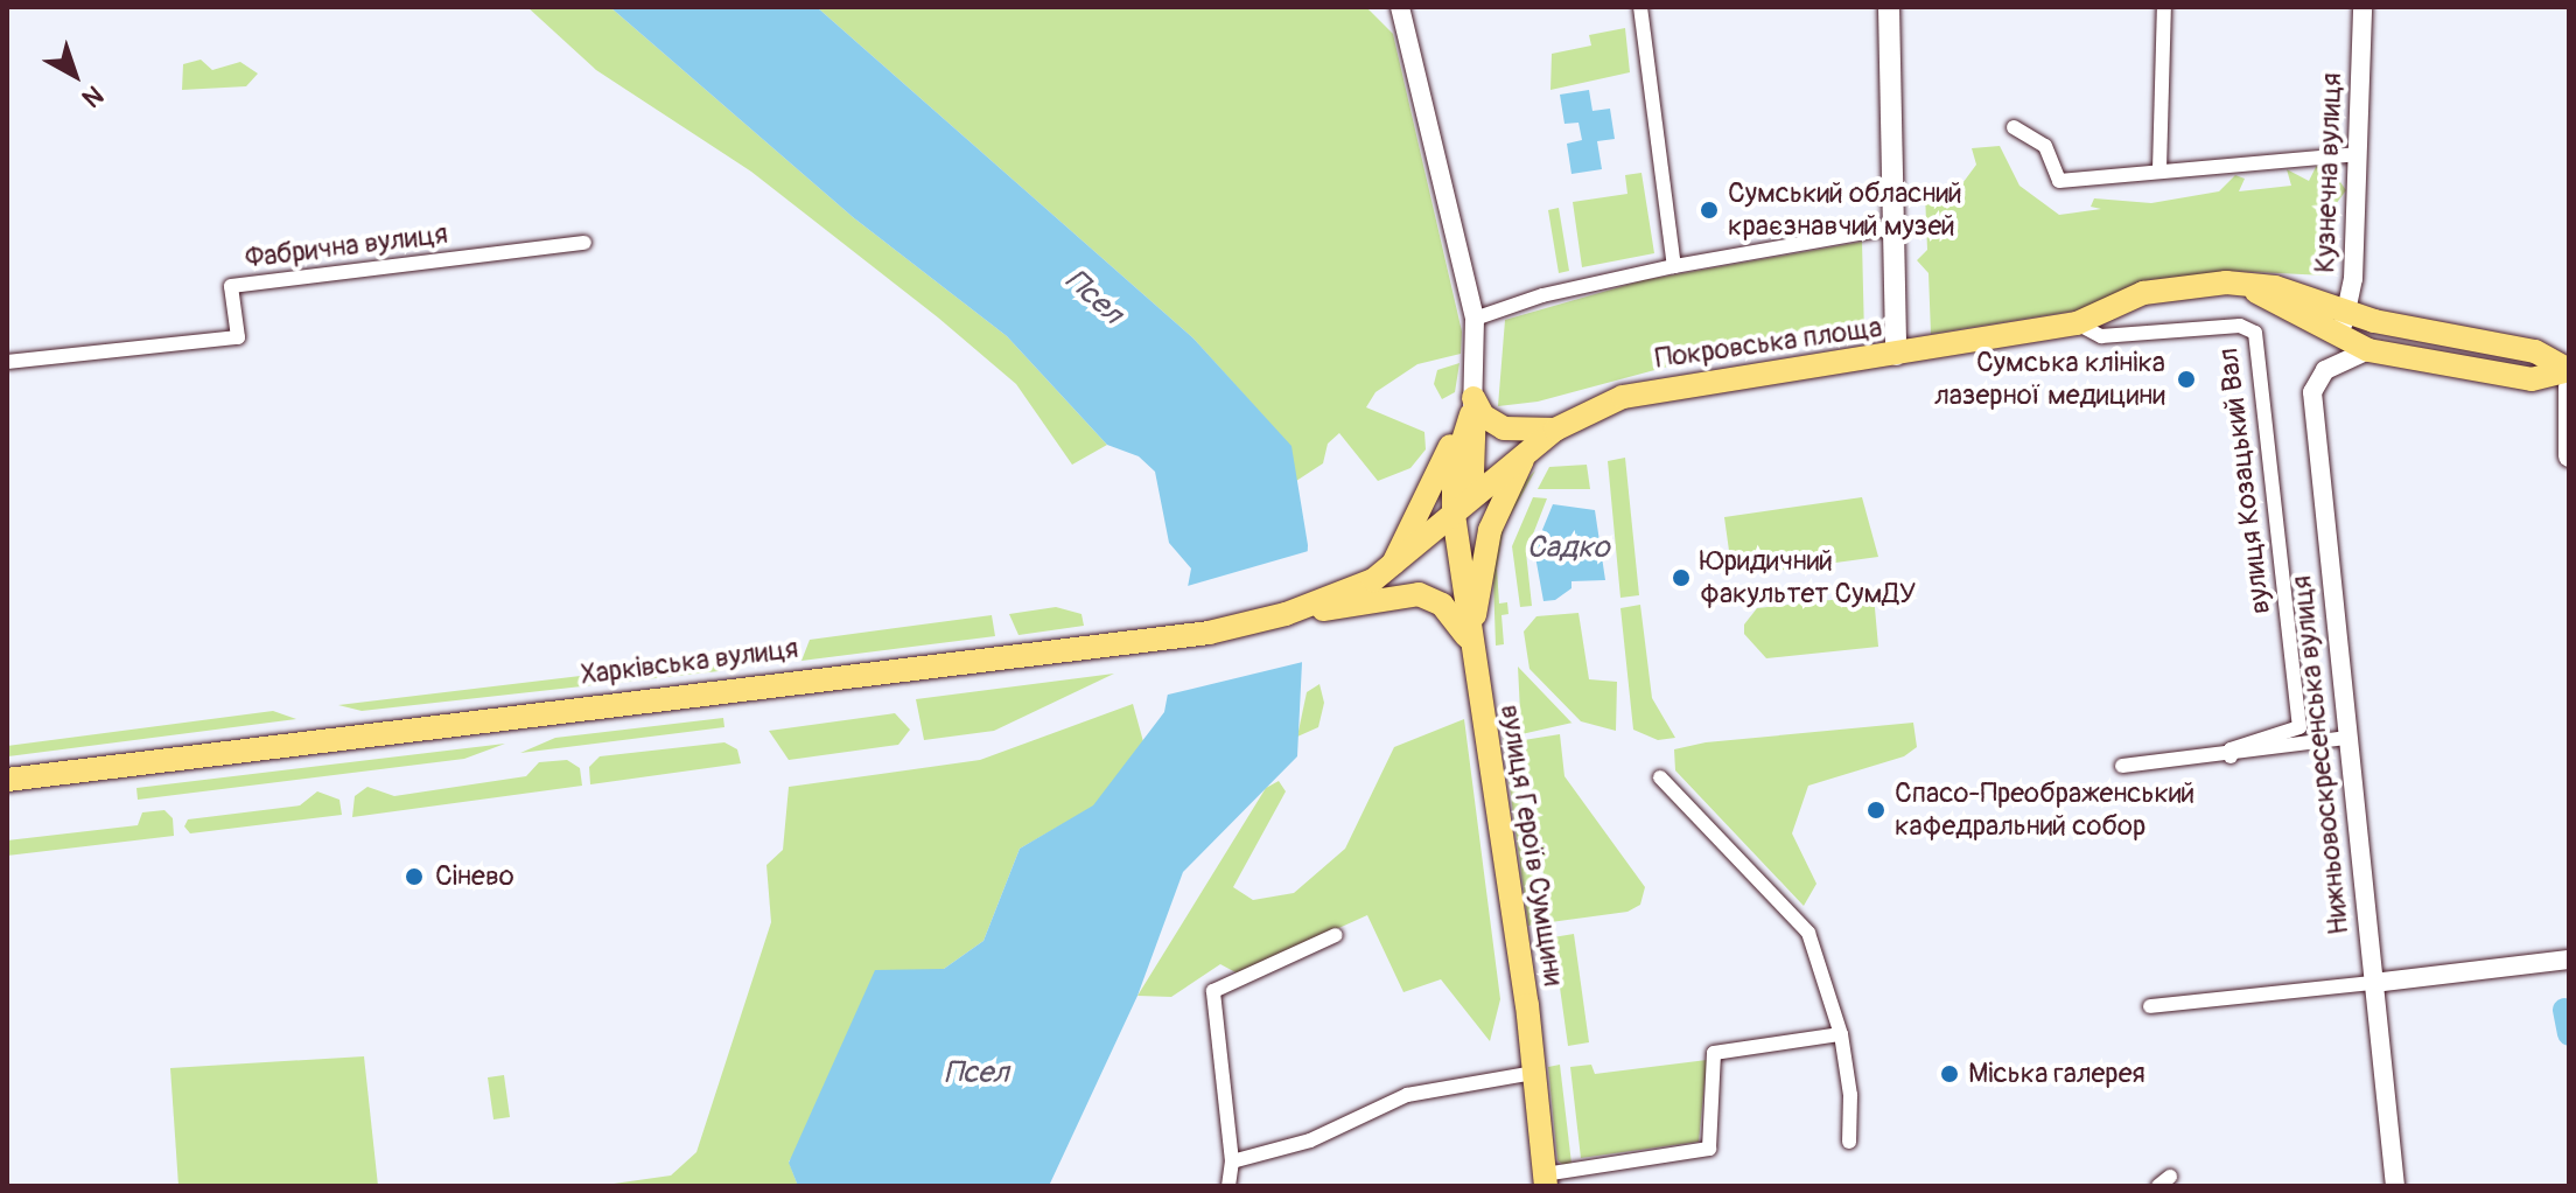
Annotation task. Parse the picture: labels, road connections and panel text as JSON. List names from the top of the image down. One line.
{"streets":{"main road":["Покровська площа","Харківська вулиця","вулиця Героїв Сумщини"],"street":["Кузнечна вулиця","Фабрична вулиця","вулиця Козацький Вал","Нижньовоскресенська вулиця"]},"crossings":[["Кузнечна вулиця","Покровська площа"],["Покровська площа","вулиця Козацький Вал"],["Покровська площа","Харківська вулиця"],["Покровська площа","Нижньовоскресенська вулиця"],["Покровська площа","вулиця Героїв Сумщини"]],"water":["Псел","Садко"],"places":["Сумський обласний краєзнавчий музей","Сумська клініка лазерної медицини","Юридичний факультет СумДУ","Спасо-Преображенський кафедральний собор","Сінево","Міська галерея"],"north":"bottom right"}
